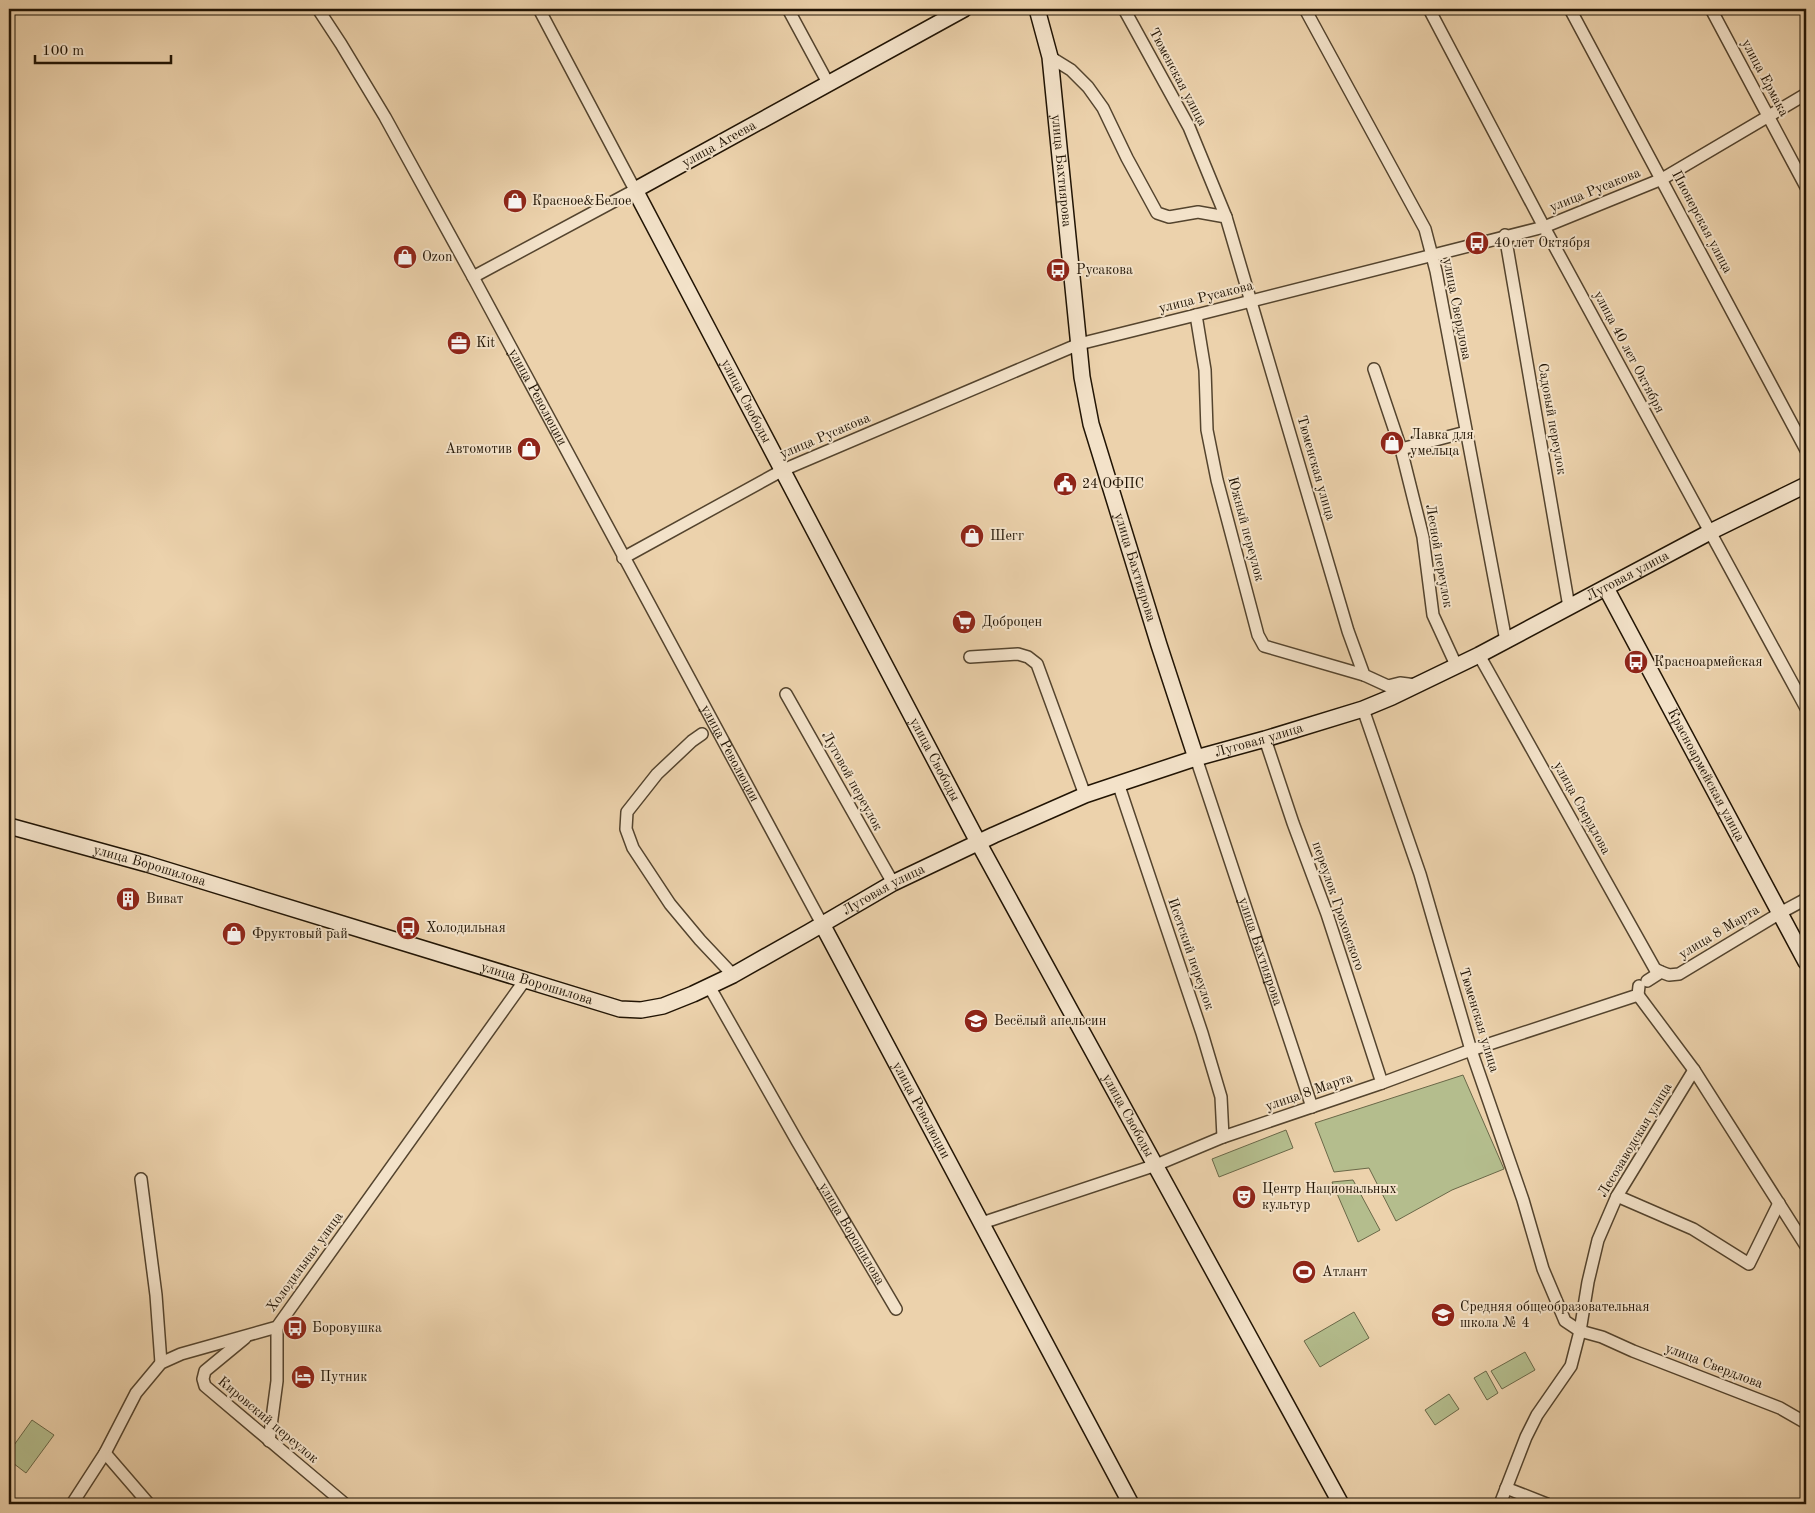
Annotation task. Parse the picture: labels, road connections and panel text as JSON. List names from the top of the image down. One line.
{"streets":{"main road":["улица Агеева","улица Бахтиярова","улица Революции","улица Свободы","Луговая улица","Красноармейская улица","улица Ворошилова"],"street":["Тюменская улица","улица Ермака","улица Русакова","Пионерская улица","улица Свердлова","улица 40 лет Октября","Садовый переулок","Южный переулок","Лесной переулок","Луговой переулок","переулок Гроховского","улица 8 Марта","Исетский переулок","Лесозаводская улица","Холодильная улица","Кировский переулок"]},"crossings":[["Тюменская улица","улица Русакова"],["Тюменская улица","улица Свердлова"],["Тюменская улица","Южный переулок"],["Тюменская улица","Луговая улица"],["Тюменская улица","улица 8 Марта"],["Тюменская улица","Лесозаводская улица"],["улица Ермака","улица Русакова"],["улица Агеева","улица Революции"],["улица Агеева","улица Свободы"],["улица Бахтиярова","улица Русакова"],["улица Бахтиярова","Луговая улица"],["улица Бахтиярова","улица 8 Марта"],["улица Русакова","Пионерская улица"],["улица Русакова","улица Свердлова"],["улица Русакова","улица 40 лет Октября"],["улица Русакова","улица Революции"],["улица Русакова","улица Свободы"],["улица Русакова","Садовый переулок"],["улица Русакова","Южный переулок"],["улица Свердлова","Луговая улица"],["улица Свердлова","улица 8 Марта"],["улица Свердлова","Лесозаводская улица"],["улица 40 лет Октября","Луговая улица"],["улица Революции","Луговая улица"],["улица Революции","улица 8 Марта"],["улица Свободы","Луговая улица"],["улица Свободы","улица 8 Марта"],["Садовый переулок","Луговая улица"],["Лесной переулок","Луговая улица"],["Луговая улица","Красноармейская улица"],["Луговая улица","Луговой переулок"],["Луговая улица","улица Ворошилова"],["Луговая улица","переулок Гроховского"],["Луговая улица","Исетский переулок"],["Красноармейская улица","улица 8 Марта"],["улица Ворошилова","Холодильная улица"],["переулок Гроховского","улица 8 Марта"],["улица 8 Марта","Исетский переулок"],["Холодильная улица","Кировский переулок"]],"places":{"shop":["Красное&Белое","Ozon","Лавка для умельца","Автомотив","Шегг","Фруктовый рай"],"bus stop":["40 лет Октября","Русакова","Красноармейская","Холодильная","Боровушка"],"office":["Kit"],"public building":["24 ОФПС"],"supermarket":["Доброцен"],"building":["Виват"],"school or university":["Весёлый апельсин","Средняя общеобразовательная школа № 4"],"theatre":["Центр Национальных культур"],"sports":["Атлант"],"hotel":["Путник"]},"scale_bar":"100 m"}
